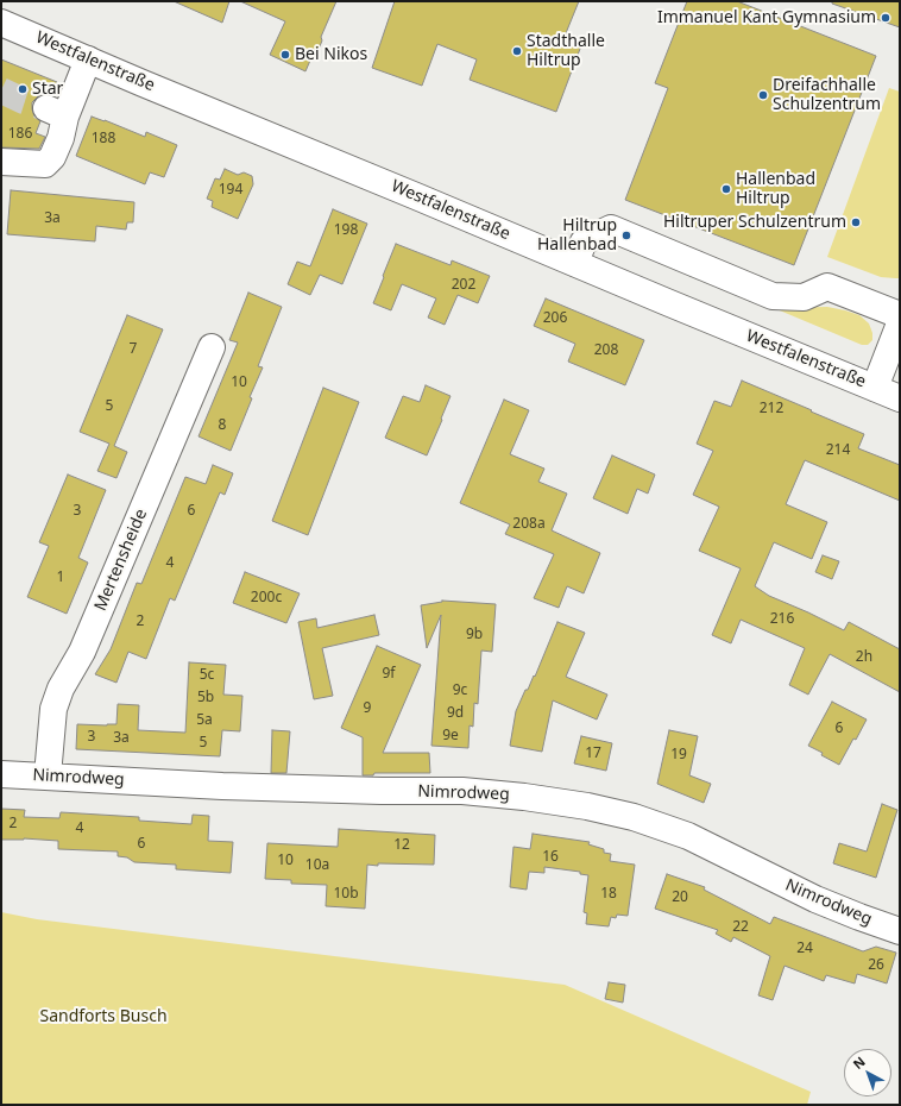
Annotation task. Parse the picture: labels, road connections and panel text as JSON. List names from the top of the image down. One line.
{"streets":{"street":["Westfalenstraße","Mertensheide","Nimrodweg"]},"crossings":[["Mertensheide","Nimrodweg"]],"parks":["Sandforts Busch"],"places":["Immanuel Kant Gymnasium","Stadthalle Hiltrup","Bei Nikos","Star","Dreifachhalle Schulzentrum","Hallenbad Hiltrup","Hiltruper Schulzentrum","Hiltrup Hallenbad"],"house_numbers":["186","188","194","3a","198","202","206","7","208","10","5","212","8","214","3","6","208a","4","1","200c","216","2","9b","2h","9f","5c","9c","5b","9","9d","5a","6","9e","3","3a","5","17","19","2","4","6","12","16","10","10a","10b","18","20","22","24","26"],"north":"top left"}
